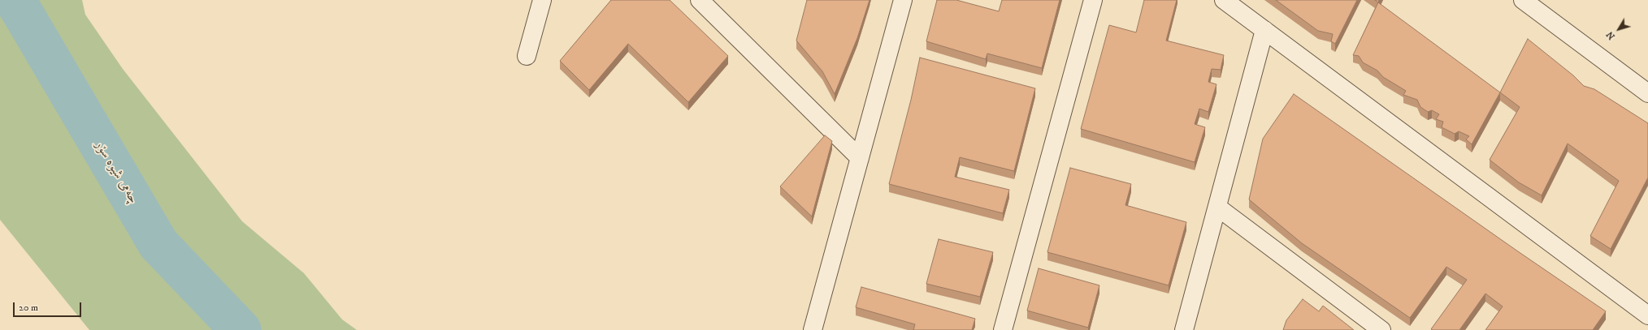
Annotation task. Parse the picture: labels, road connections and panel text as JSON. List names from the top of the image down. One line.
{"water":["چەمی شیوە سۆر"],"scale_bar":"20 m","north":"bottom left"}
